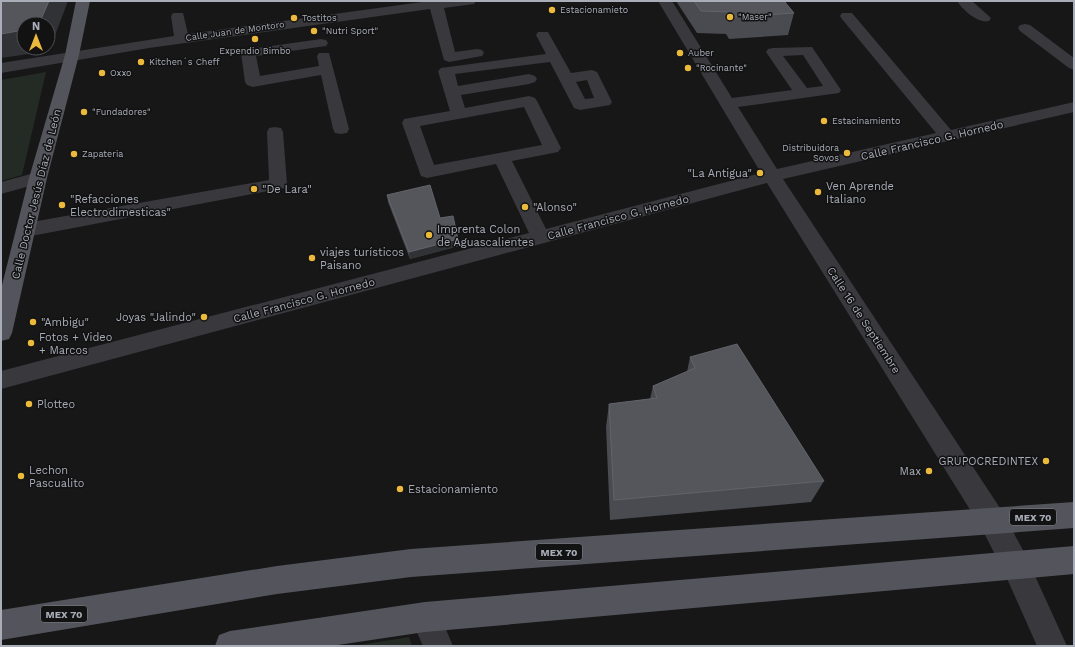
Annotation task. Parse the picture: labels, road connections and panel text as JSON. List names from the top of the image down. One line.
{"streets":{"main road":["Calle Doctor Jesús Díaz de León","MEX 70"],"street":["Calle Juan de Montoro","Calle Francisco G. Hornedo","Calle 16 de Septiembre"]},"crossings":[["Calle Juan de Montoro","Calle Doctor Jesús Díaz de León"],["Calle Francisco G. Hornedo","Calle 16 de Septiembre"],["Calle 16 de Septiembre","MEX 70"]],"places":["Estacionamieto","\"Maser\"","Tostitos","\"Nutri Sport\"","Expendio Bimbo","Auber","Kitchen´s Cheff","\"Rocinante\"","Oxxo","\"Fundadores\"","Estacinamiento","Distribuidora Sovos","Zapateria","\"La Antigua\"","\"De Lara\"","Ven Aprende Italiano","\"Refacciones Electrodimesticas\"","\"Alonso\"","Imprenta Colon de Aguascalientes","viajes turísticos Paisano","Joyas \"Jalindo\"","\"Ambigu\"","Fotos + Video + Marcos","Plotteo","GRUPOCREDINTEX","Max","Lechon Pascualito","Estacionamiento"],"north":"top"}
